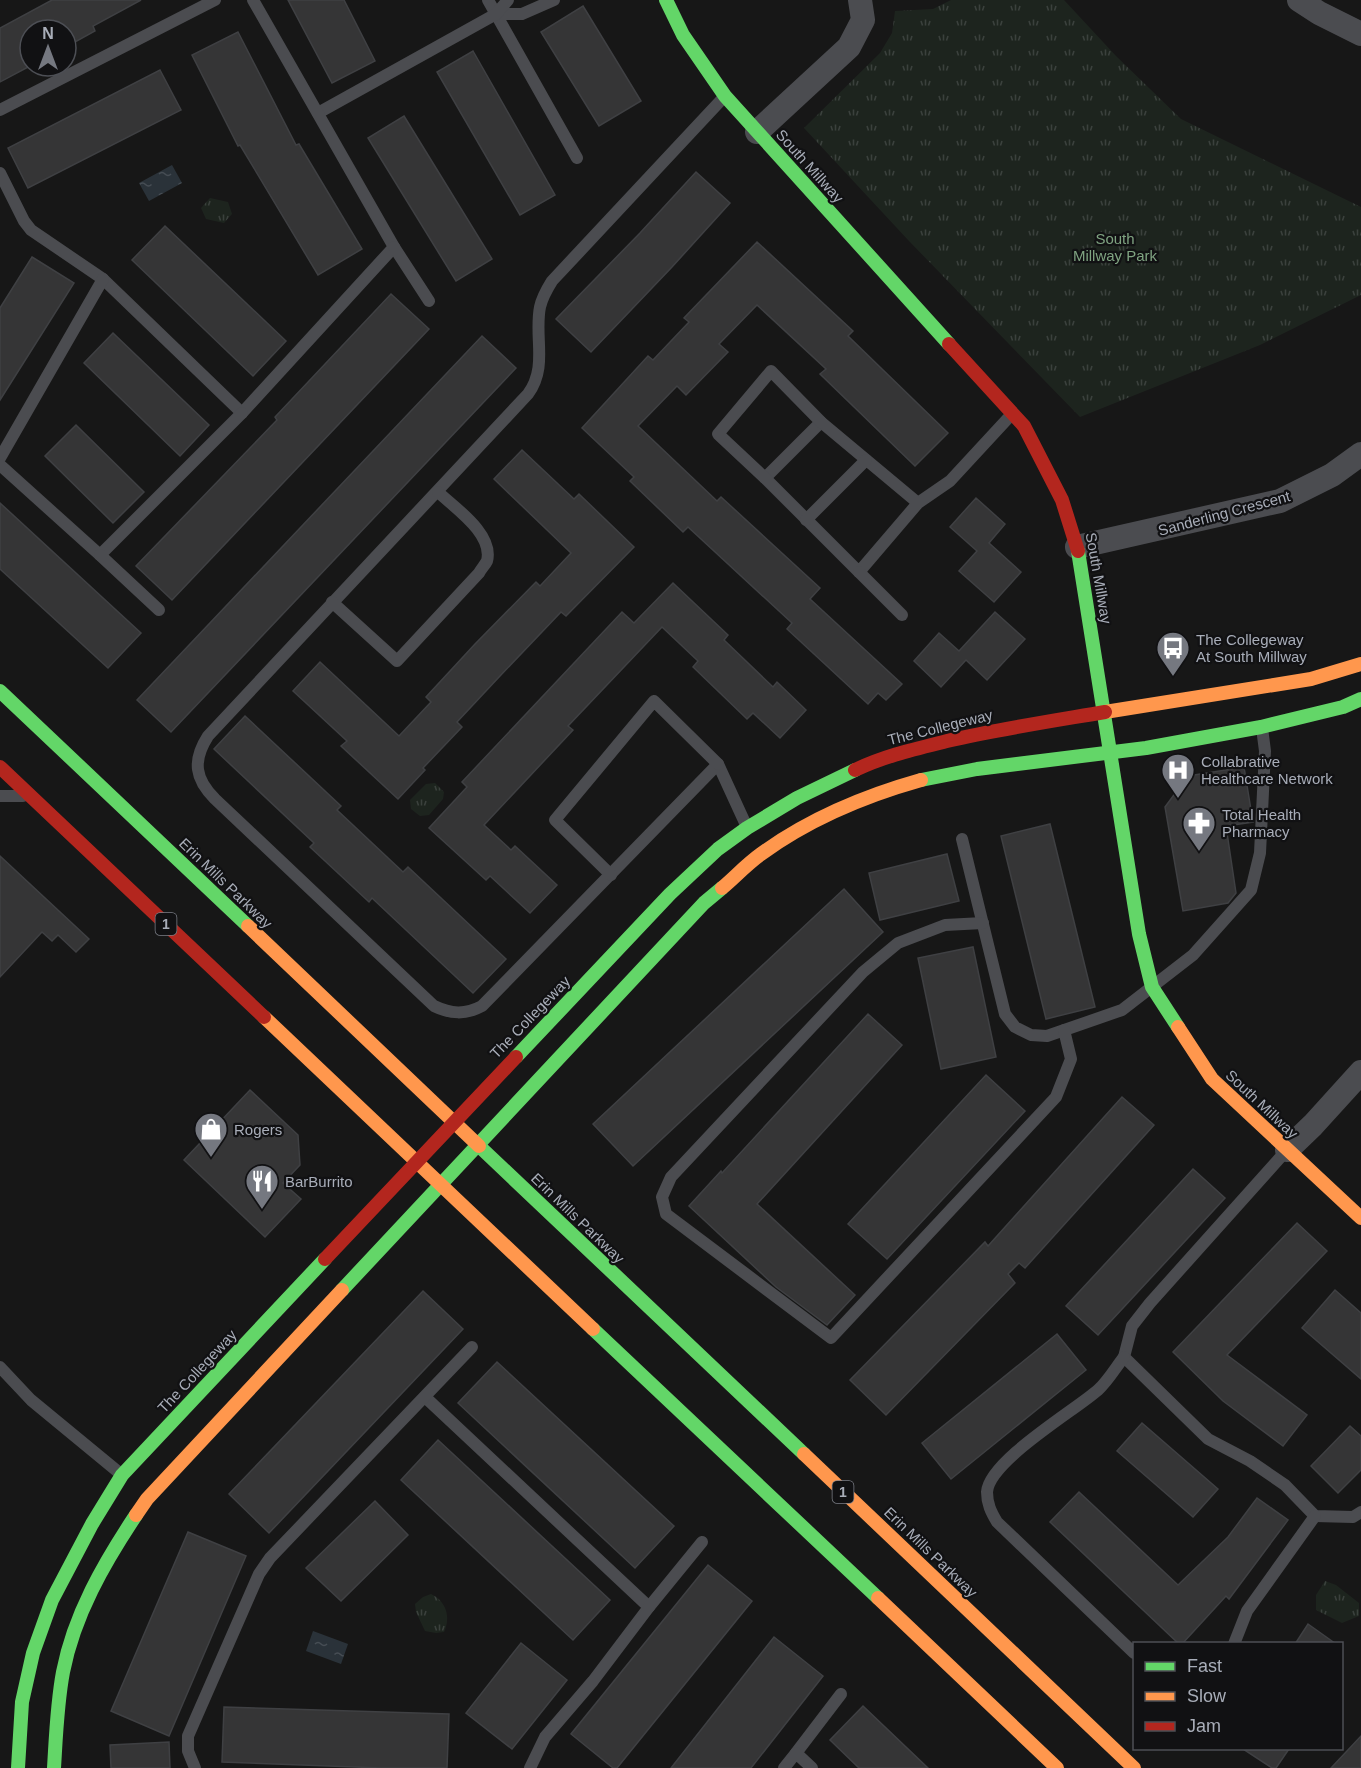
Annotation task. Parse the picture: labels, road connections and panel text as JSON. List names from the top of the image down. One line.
{"streets":{"street":["South Millway","Sanderling Crescent","The Collegeway","Erin Mills Parkway","1"]},"crossings":[["South Millway","Sanderling Crescent"],["South Millway","The Collegeway"],["The Collegeway","Erin Mills Parkway"],["The Collegeway","1"]],"parks":["South Millway Park"],"places":{"bus stop":["The Collegeway At South Millway"],"hospital":["Collabrative Healthcare Network"],"pharmacy":["Total Health Pharmacy"],"shop":["Rogers"],"restaurant":["BarBurrito"]},"legend":["Fast","Slow","Jam"],"north":"top"}
